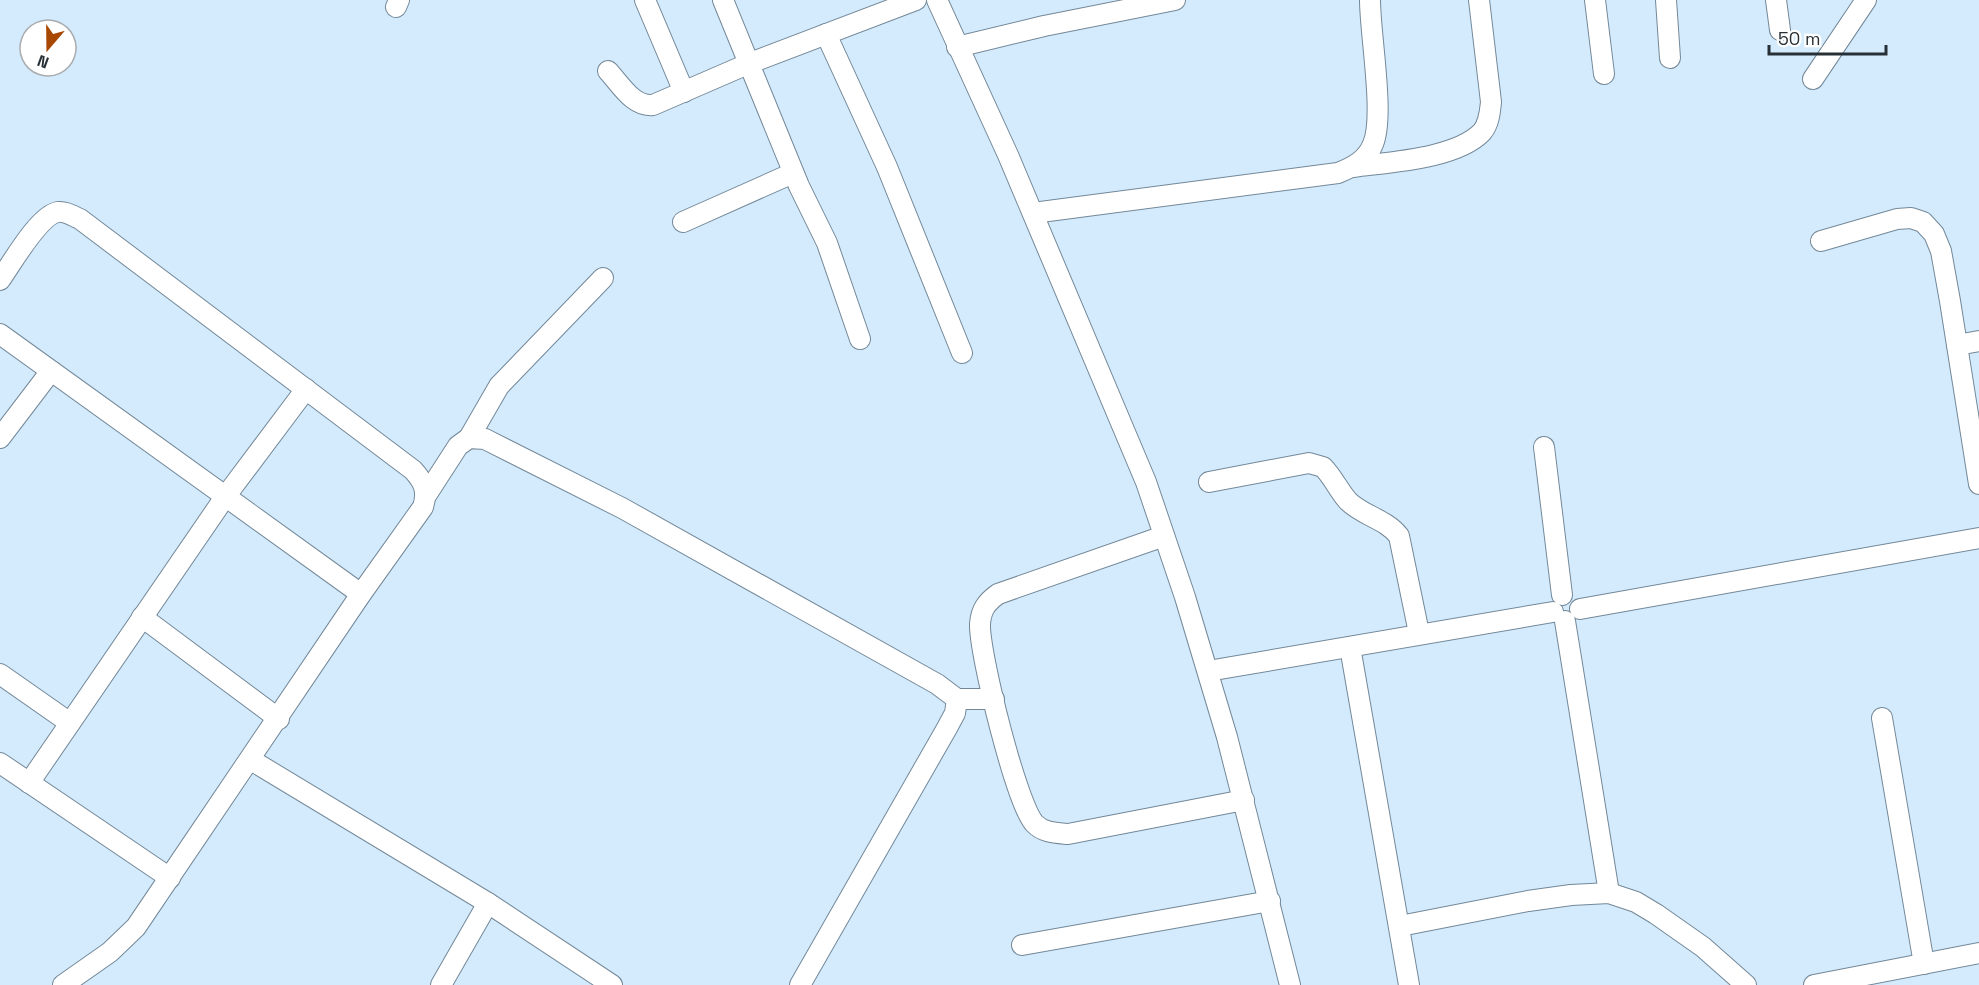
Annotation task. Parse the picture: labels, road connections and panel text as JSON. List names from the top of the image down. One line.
{"scale_bar":"50 m","north":"bottom"}
